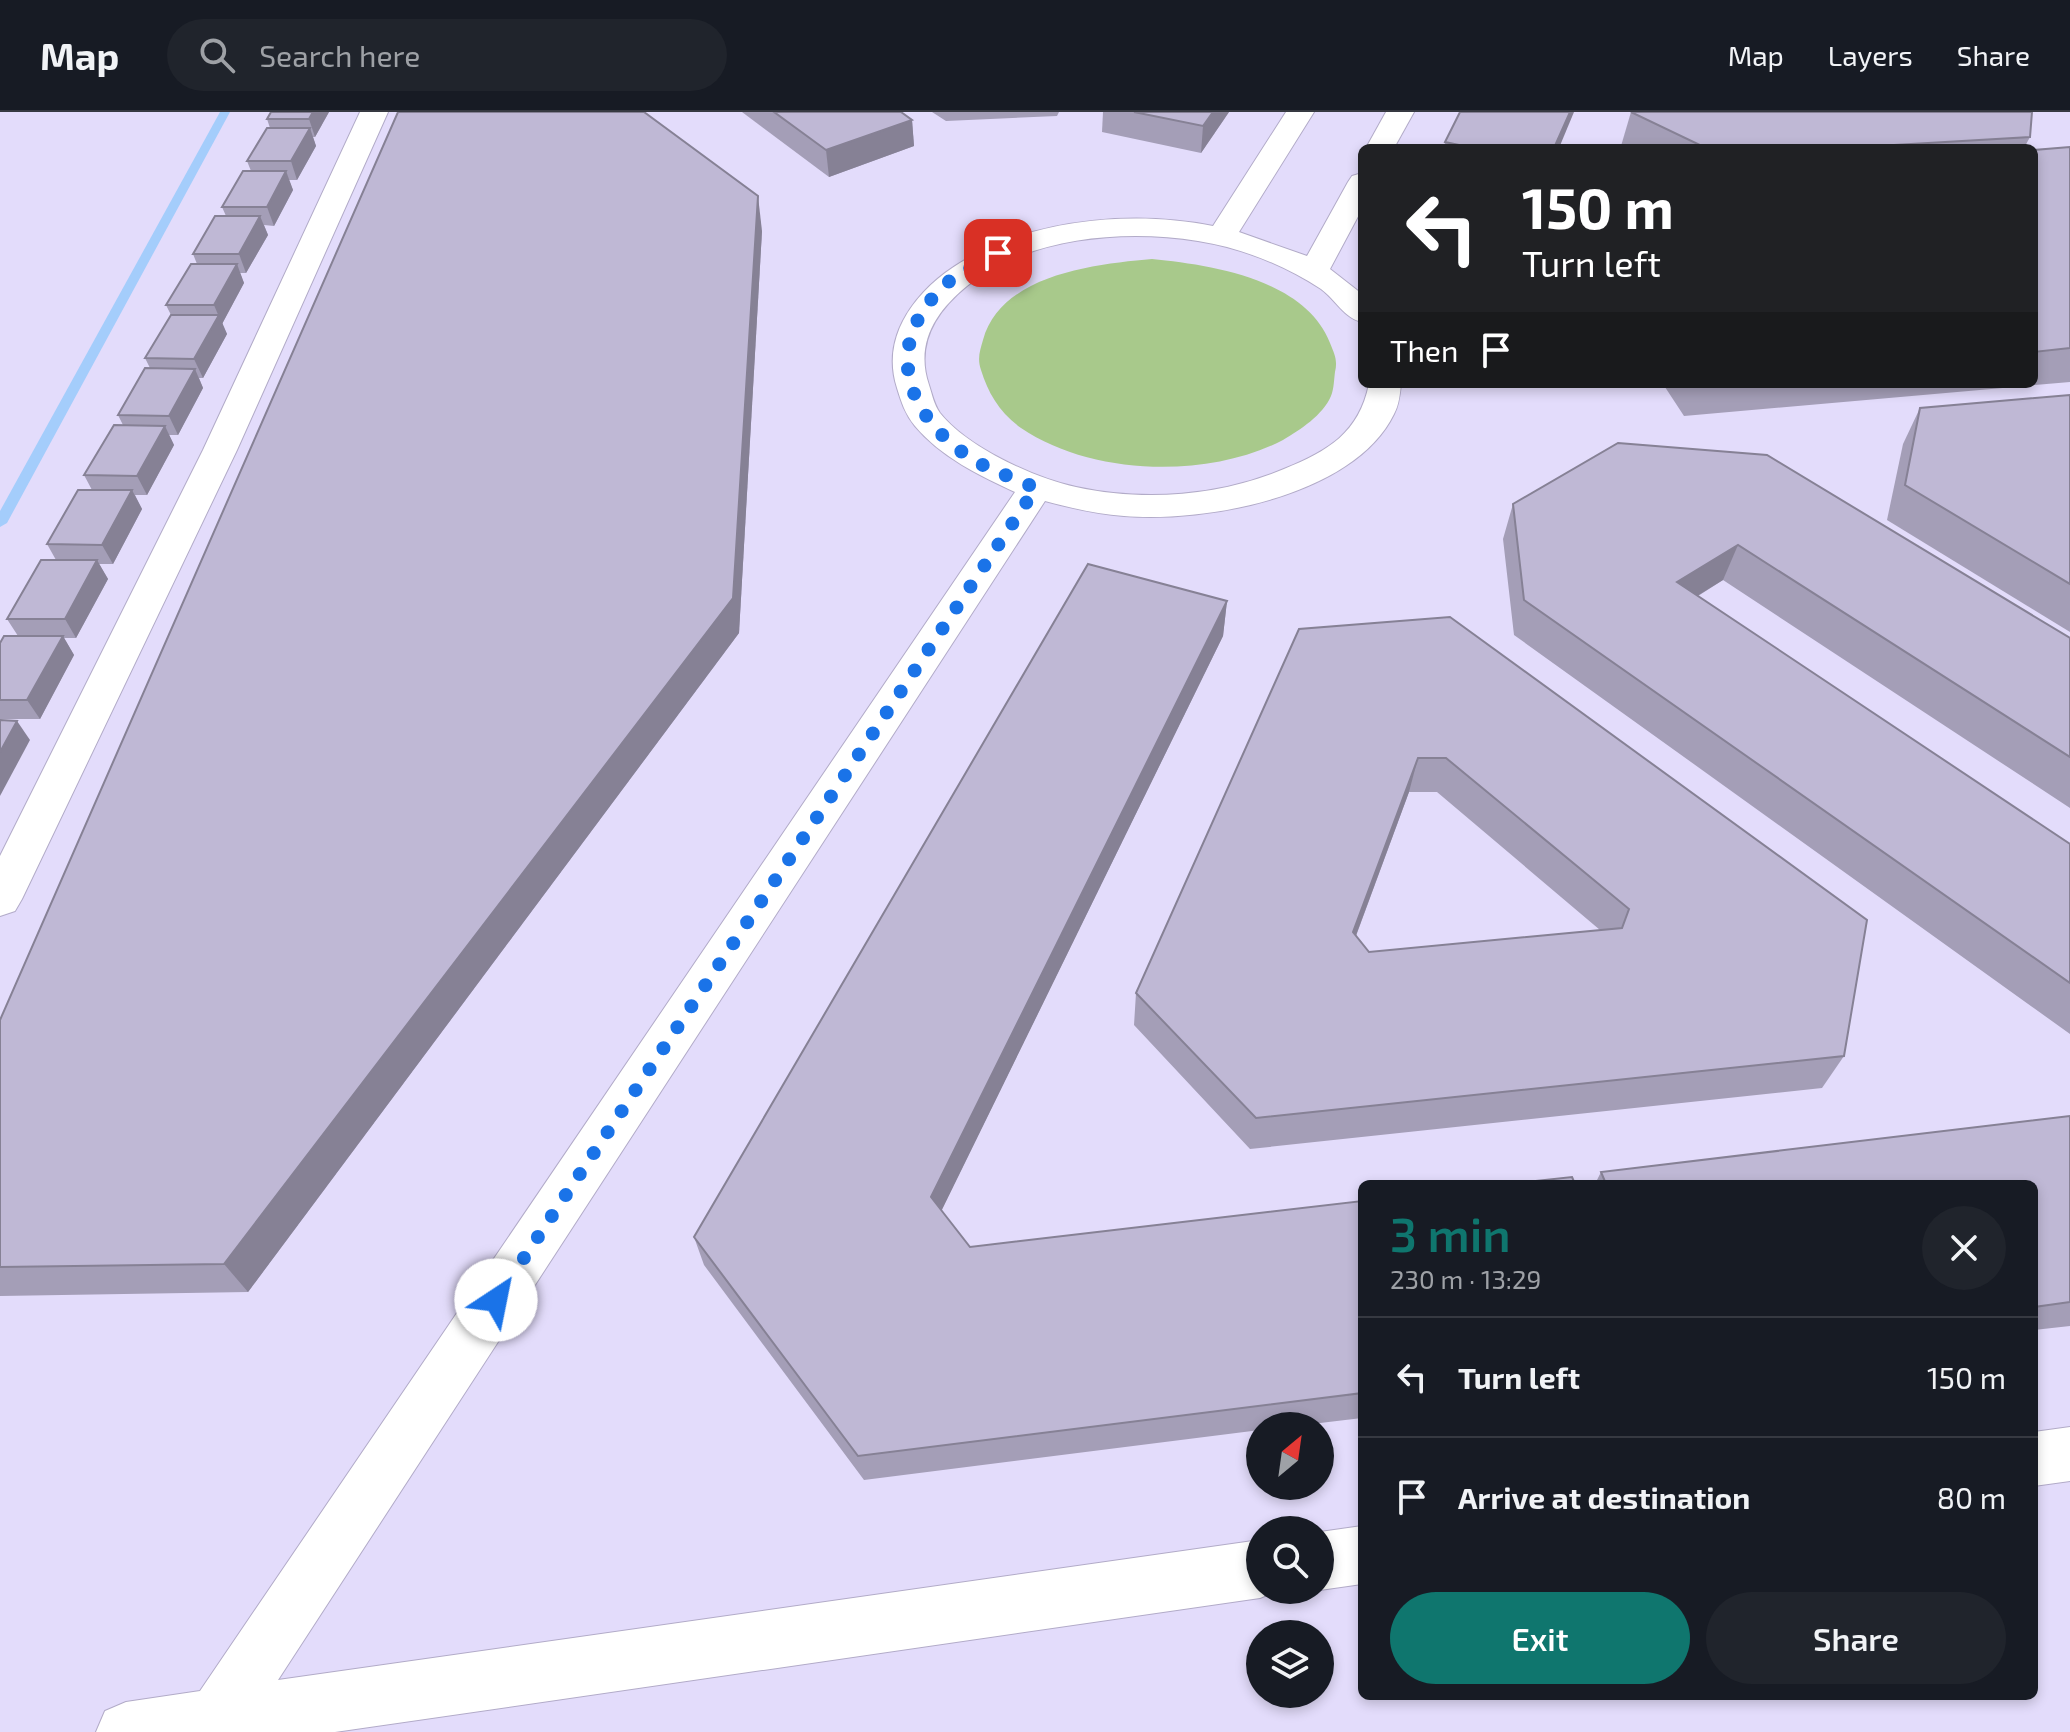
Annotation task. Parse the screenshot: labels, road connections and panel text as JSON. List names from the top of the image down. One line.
{"north":"top right","page":{"header":"Map","search":"Search here","nav":["Map","Layers","Share"],"turn":["150 m","Turn left"],"then":"Then","heading":["3 min","230 m · 13:29"],"list":[{"name":"Turn left","value":"150 m"},{"name":"Arrive at destination","value":"80 m"}],"buttons":["Exit","Share"]}}
